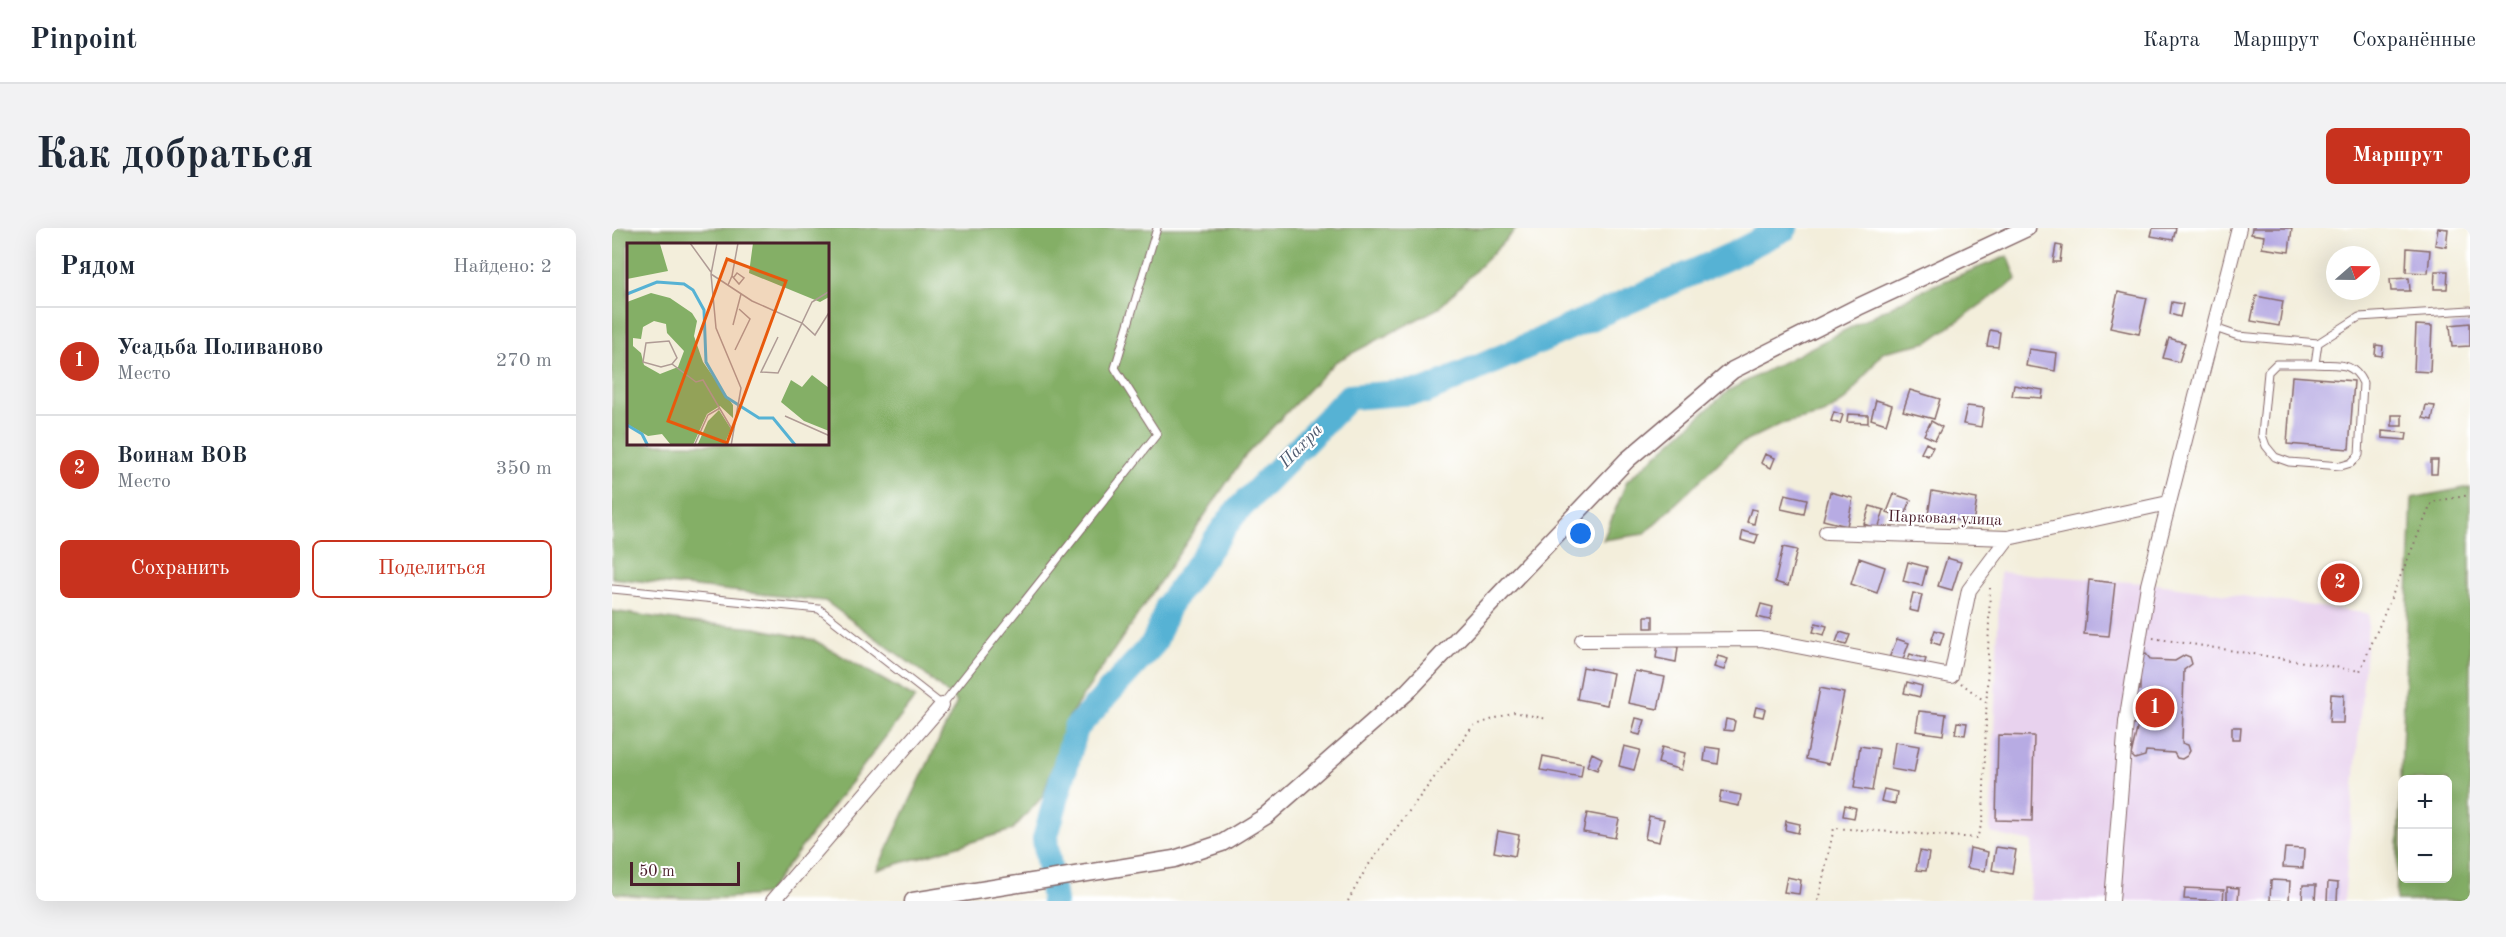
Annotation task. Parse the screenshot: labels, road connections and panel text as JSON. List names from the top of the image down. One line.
{"streets":{"street":["Парковая улица"]},"water":["Пахра"],"scale_bar":"50 m","north":"right","page":{"header":"Pinpoint","nav":["Карта","Маршрут","Сохранённые"],"buttons":["Маршрут",["Сохранить","Поделиться"]],"title":"Как добраться","heading":["Рядом","Найдено: 2"],"list":[{"mark":"1","name":"Усадьба Поливаново","note":"Место","value":"270 m"},{"mark":"2","name":"Воинам ВОВ","note":"Место","value":"350 m"}],"pins":["2","1"],"map_buttons":["+","−"],"scale":"50 m"}}
